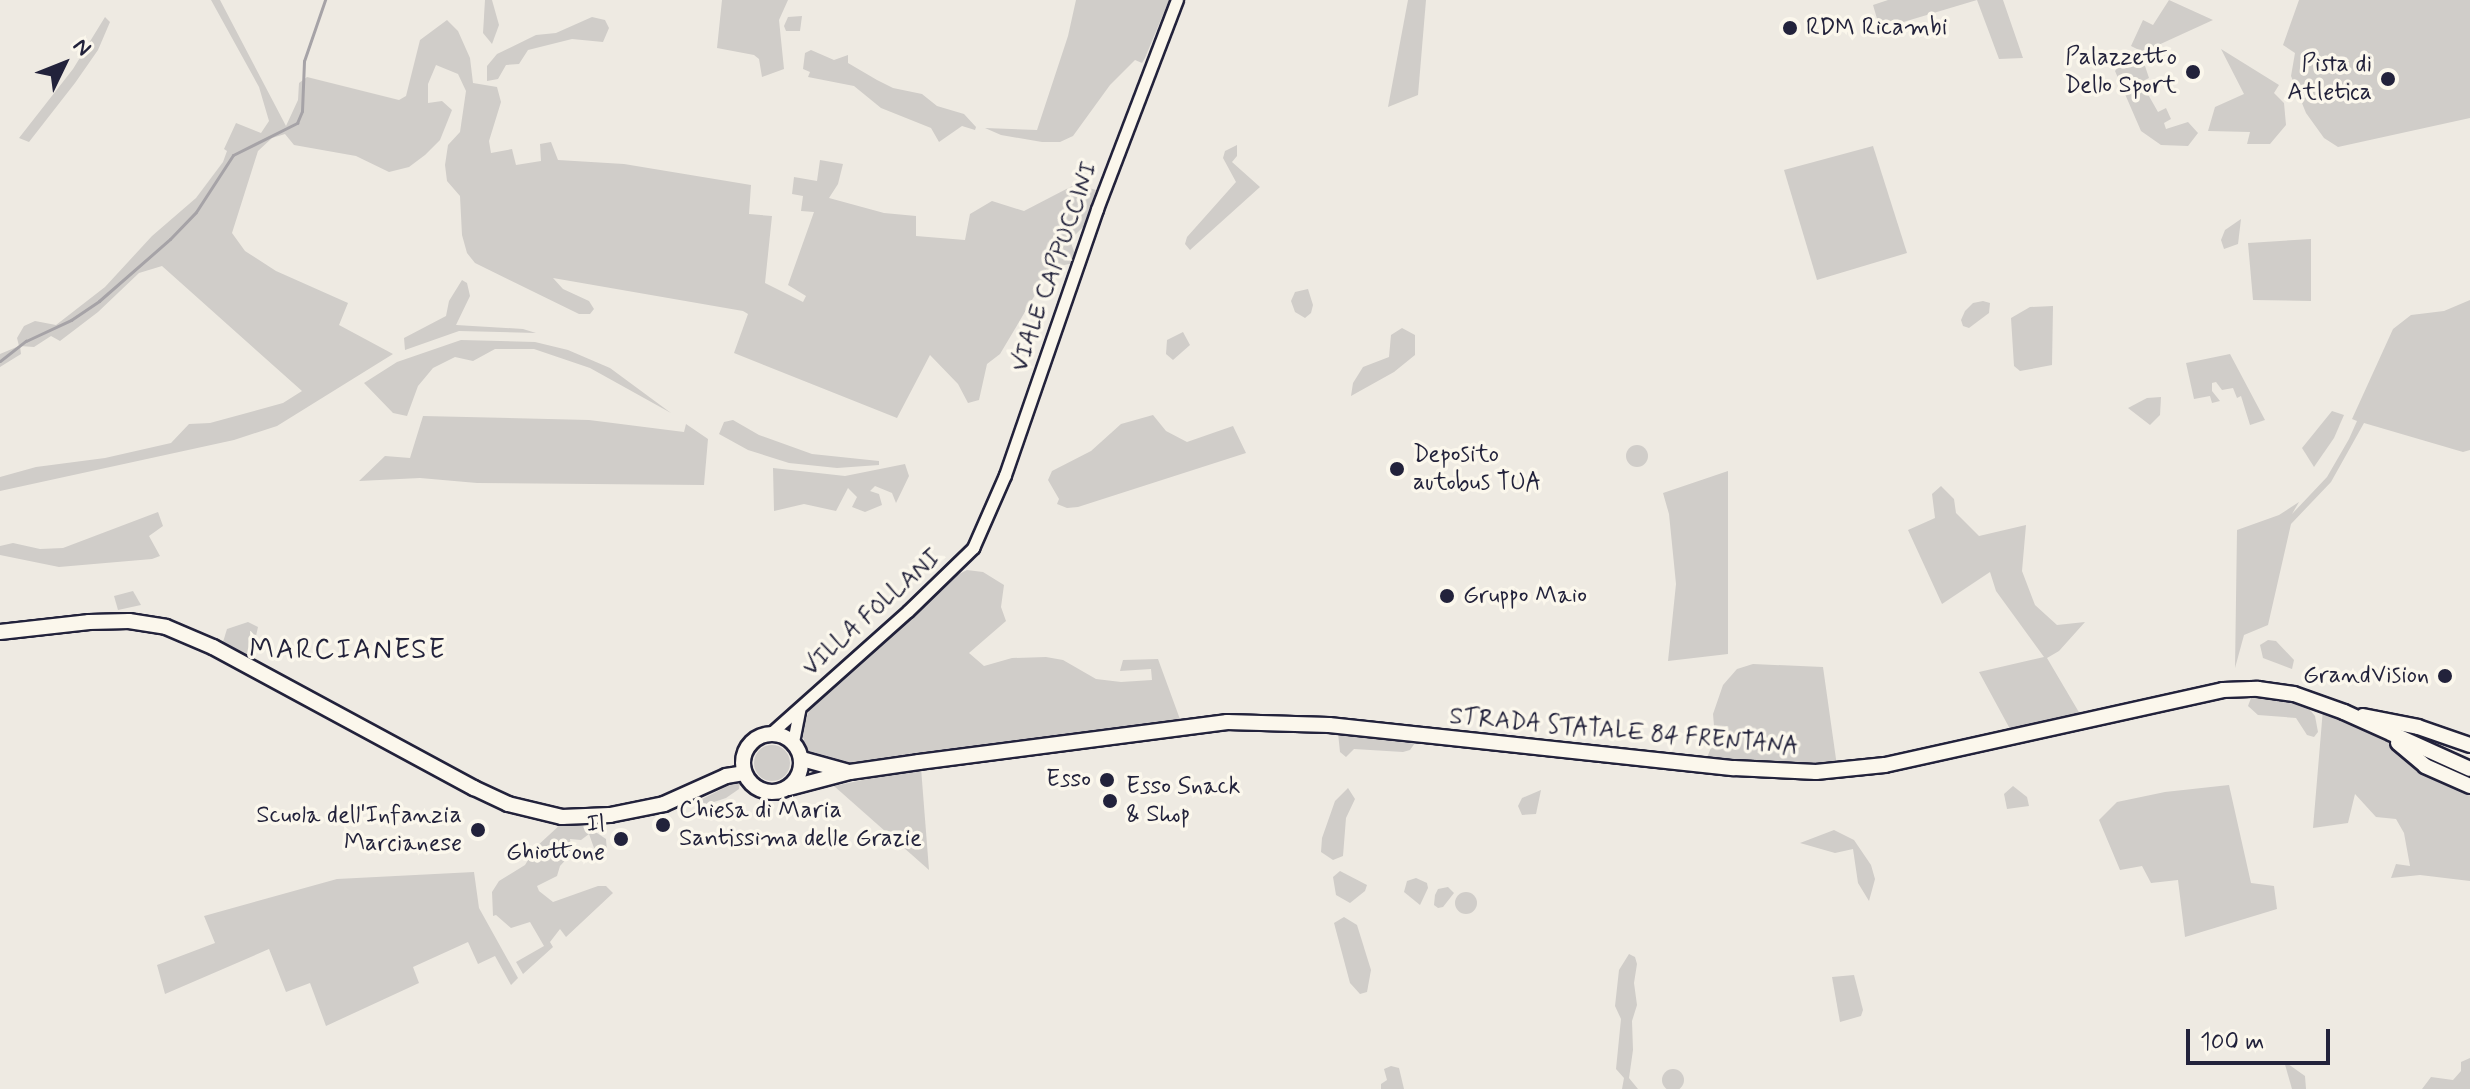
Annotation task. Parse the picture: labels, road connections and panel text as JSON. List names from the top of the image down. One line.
{"streets":{"main road":["STRADA STATALE 84 FRENTANA"],"street":["VIALE CAPPUCCINI","VILLA FOLLANI"]},"crossings":[["VIALE CAPPUCCINI","VILLA FOLLANI"],["VILLA FOLLANI","STRADA STATALE 84 FRENTANA"]],"districts":["MARCIANESE"],"places":["RDM Ricambi","Palazzetto Dello Sport","Pista di Atletica","Deposito autobus TUA","Gruppo Maio","GrandVision","Esso","Esso Snack & Shop","Chiesa di Maria Santissima delle Grazie","Scuola dell'Infanzia Marcianese","Il Ghiottone"],"scale_bar":"100 m","north":"top right"}
